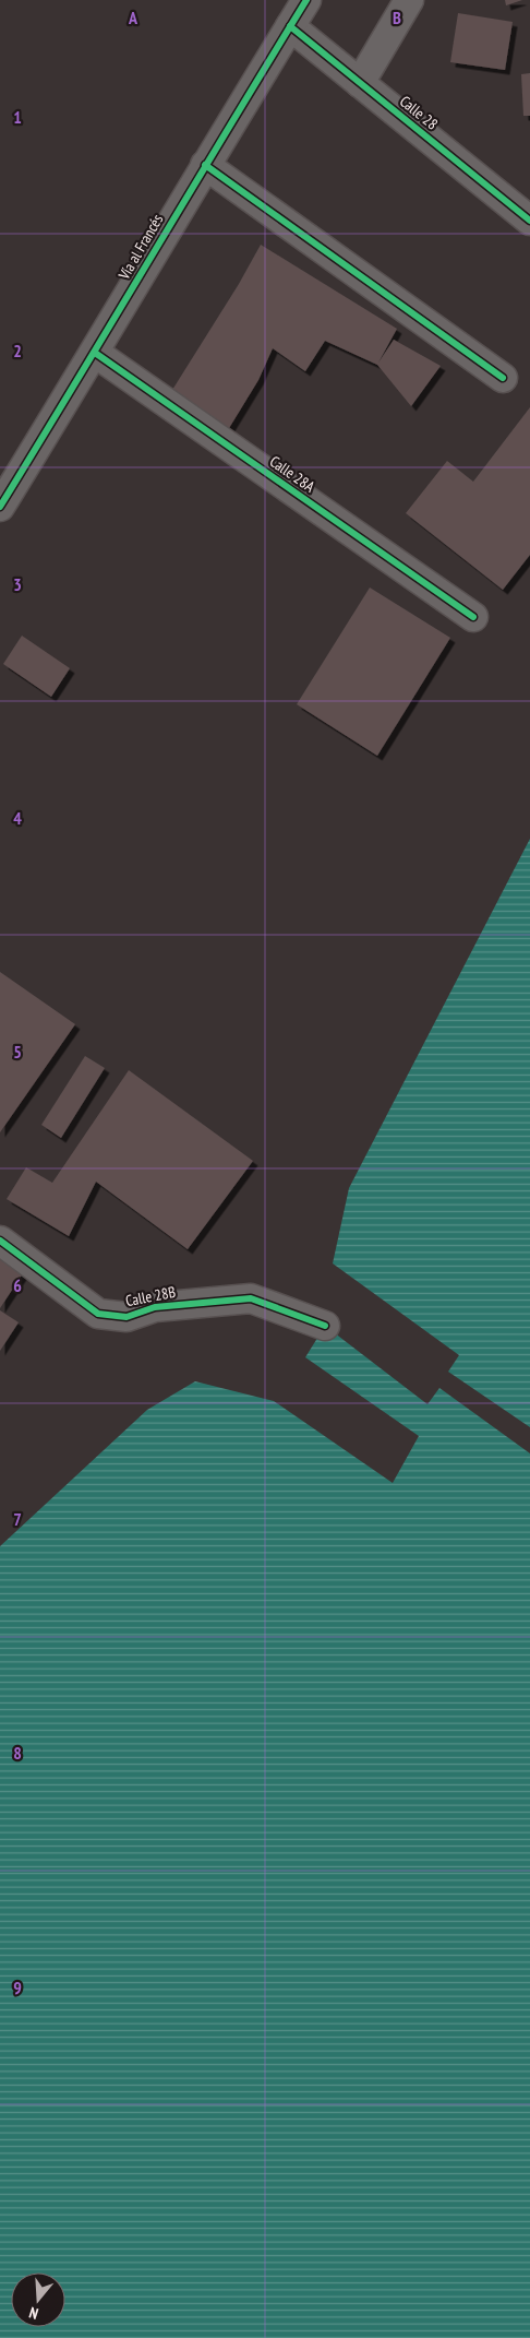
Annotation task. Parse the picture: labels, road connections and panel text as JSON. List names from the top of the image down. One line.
{"streets":{"street":["Calle 28","Vía al Francés","Calle 28A","Calle 28B"]},"crossings":[["Calle 28","Vía al Francés"],["Vía al Francés","Calle 28A"]],"north":"bottom","grid":{"columns":["A","B"],"rows":["1","2","3","4","5","6","7","8","9"]}}
